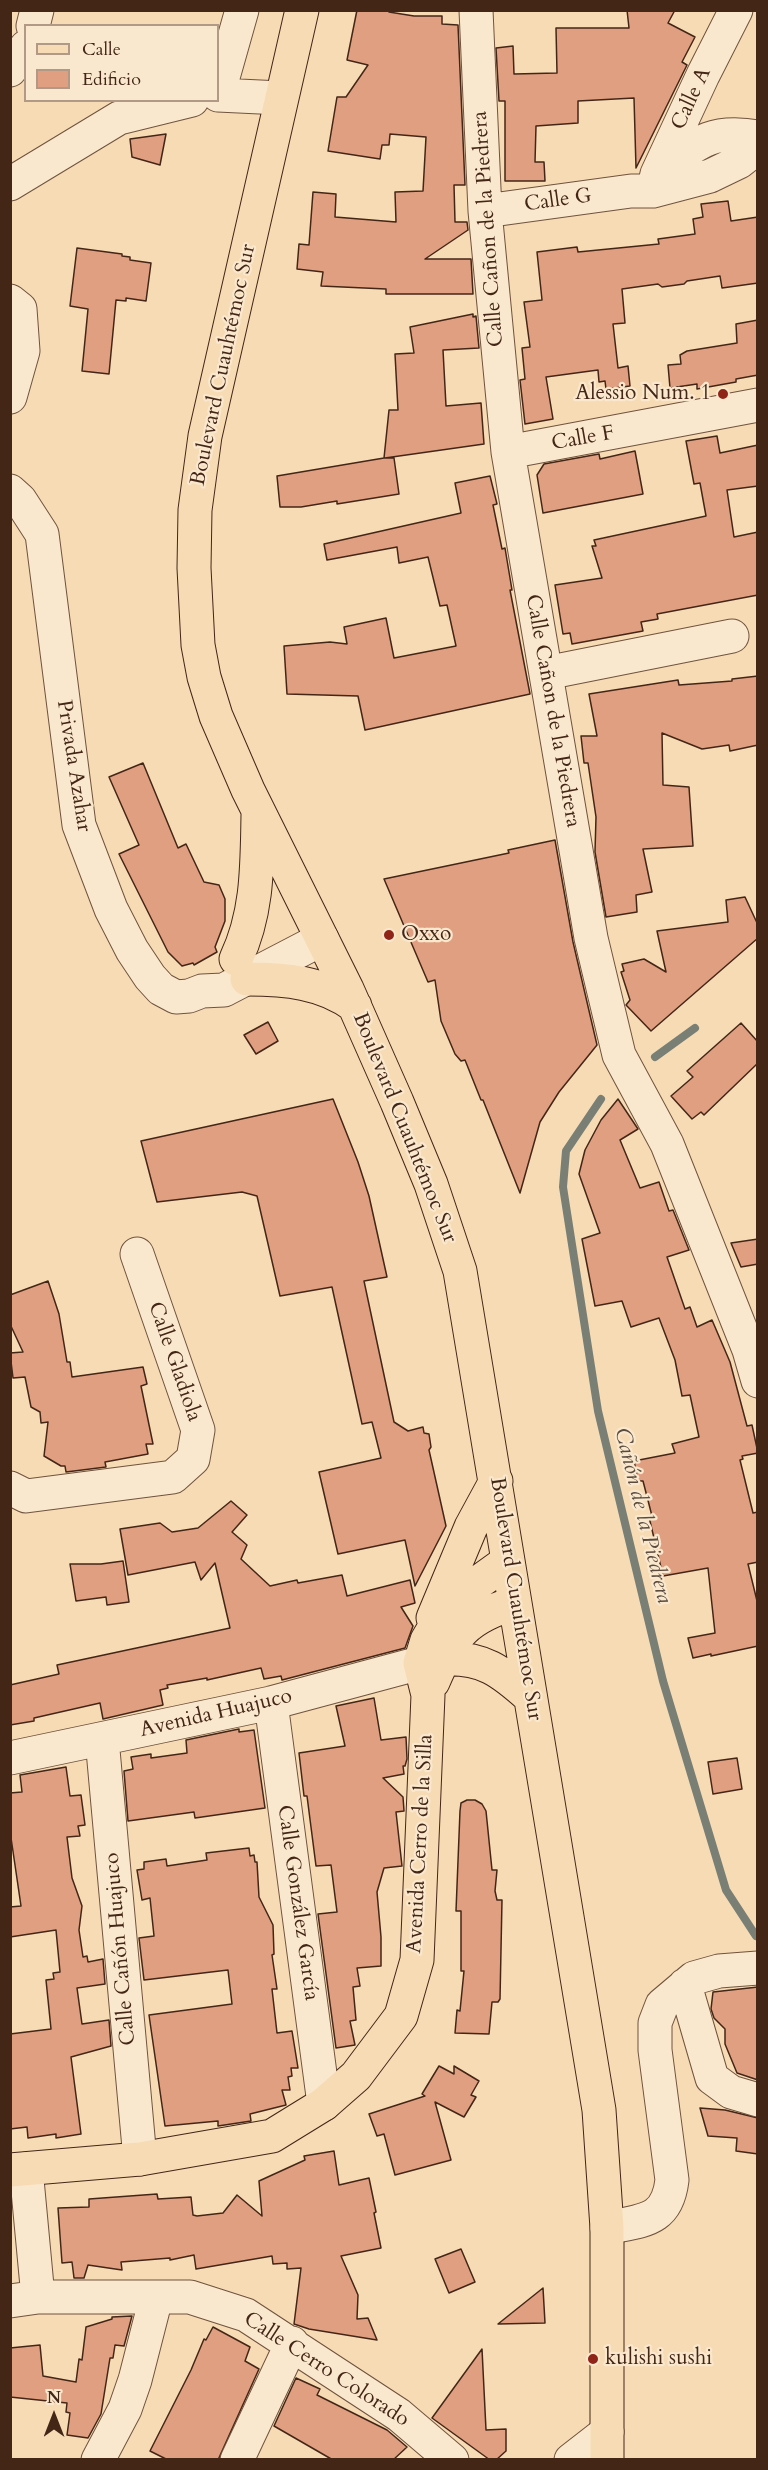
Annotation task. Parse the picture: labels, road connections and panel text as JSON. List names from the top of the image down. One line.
{"streets":{"main road":["Boulevard Cuauhtémoc Sur","Avenida Cerro de la Silla"],"street":["Calle A","Calle G","Calle Cañon de la Piedrera","Calle F","Privada Azahar","Calle Gladiola","Avenida Huajuco","Calle González García","Calle Cañón Huajuco","Calle Cerro Colorado"]},"crossings":[["Calle A","Calle G"],["Calle G","Calle Cañon de la Piedrera"],["Calle Cañon de la Piedrera","Calle F"],["Boulevard Cuauhtémoc Sur","Privada Azahar"],["Avenida Huajuco","Avenida Cerro de la Silla"],["Avenida Huajuco","Calle González García"],["Avenida Huajuco","Calle Cañón Huajuco"],["Avenida Cerro de la Silla","Calle González García"],["Avenida Cerro de la Silla","Calle Cañón Huajuco"]],"water":["Cañón de la Piedrera"],"places":["Alessio Num. 1","Oxxo","kulishi sushi"],"legend":["Calle","Edificio"],"north":"top"}
